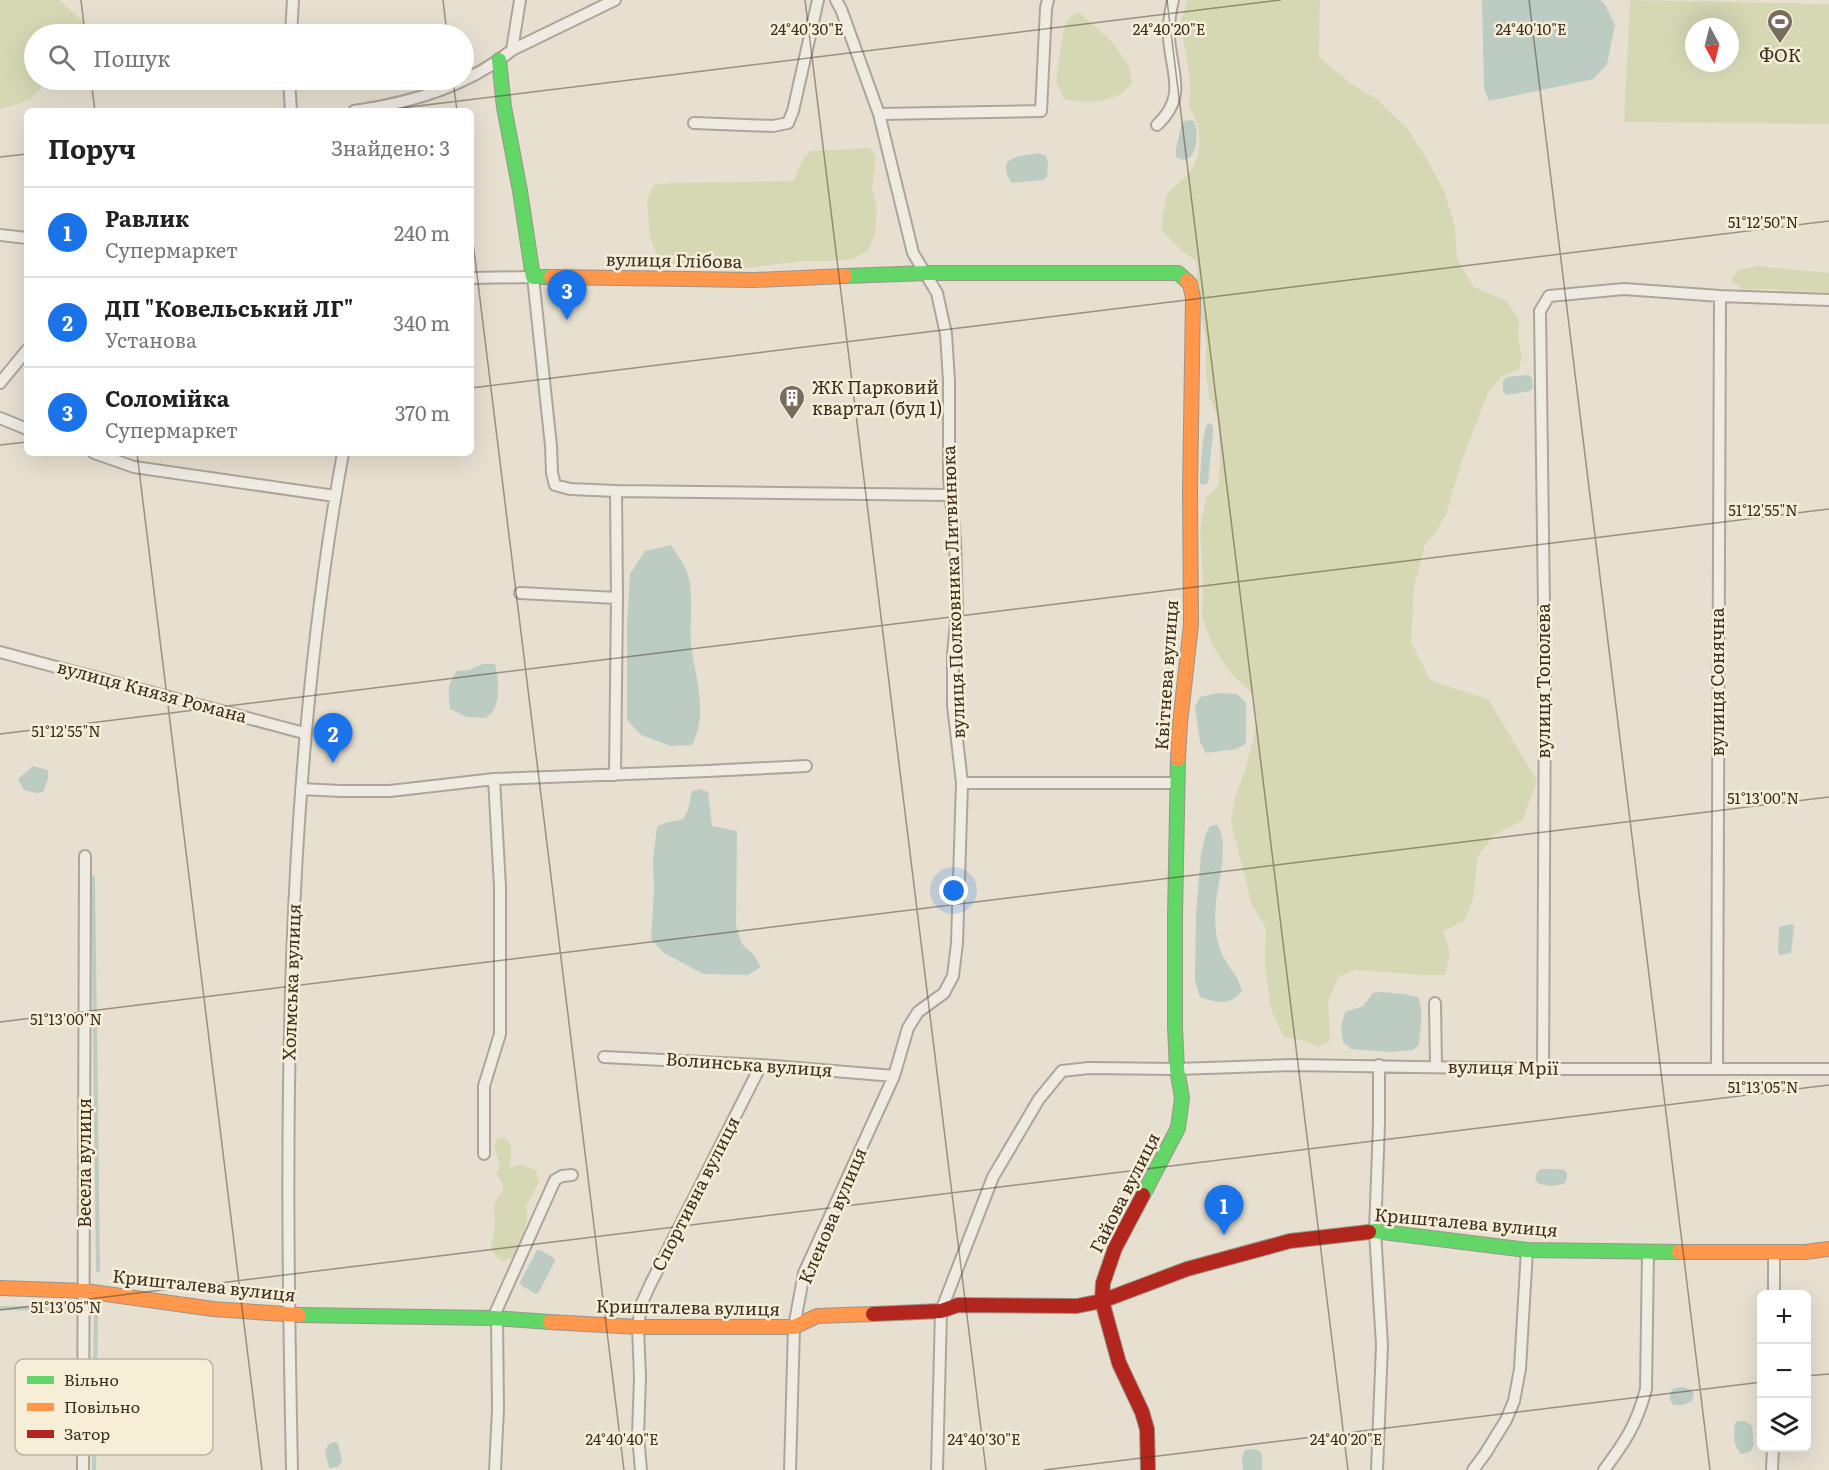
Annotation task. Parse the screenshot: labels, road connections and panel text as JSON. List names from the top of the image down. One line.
{"streets":{"street":["вулиця Глібова","вулиця Полковника Литвинюка","Квітнева вулиця","вулиця Тополева","вулиця Сонячна","вулиця Князя Романа","Холмська вулиця","Волинська вулиця","вулиця Мрії","Весела вулиця","Гайова вулиця","Спортивна вулиця","Кленова вулиця","Кришталева вулиця"]},"crossings":[["вулиця Глібова","вулиця Полковника Литвинюка"],["вулиця Глібова","Квітнева вулиця"],["вулиця Полковника Литвинюка","Волинська вулиця"],["вулиця Полковника Литвинюка","Кленова вулиця"],["Квітнева вулиця","вулиця Мрії"],["Квітнева вулиця","Гайова вулиця"],["вулиця Тополева","вулиця Сонячна"],["вулиця Тополева","вулиця Мрії"],["вулиця Сонячна","вулиця Мрії"],["вулиця Князя Романа","Холмська вулиця"],["Холмська вулиця","Кришталева вулиця"],["Волинська вулиця","Спортивна вулиця"],["Волинська вулиця","Кленова вулиця"],["вулиця Мрії","Гайова вулиця"],["вулиця Мрії","Кришталева вулиця"],["Весела вулиця","Кришталева вулиця"],["Гайова вулиця","Кришталева вулиця"],["Спортивна вулиця","Кришталева вулиця"],["Кленова вулиця","Кришталева вулиця"]],"places":{"sports":["ФОК"],"building":["ЖК Парковий квартал (буд 1)"]},"legend":["Вільно","Повільно","Затор"],"north":"bottom","page":{"search":"Пошук","heading":["Поруч","Знайдено: 3"],"list":[{"mark":"1","name":"Равлик","note":"Супермаркет","value":"240 m"},{"mark":"2","name":"ДП \"Ковельський ЛГ\"","note":"Установа","value":"340 m"},{"mark":"3","name":"Соломійка","note":"Супермаркет","value":"370 m"}],"pins":["3","2","1"],"map_buttons":["+","−"]},"coordinates":["24°40'30\"E","24°40'20\"E","24°40'10\"E","51°12'50\"N","51°12'55\"N","51°13'00\"N","51°13'05\"N","24°40'40\"E"]}
